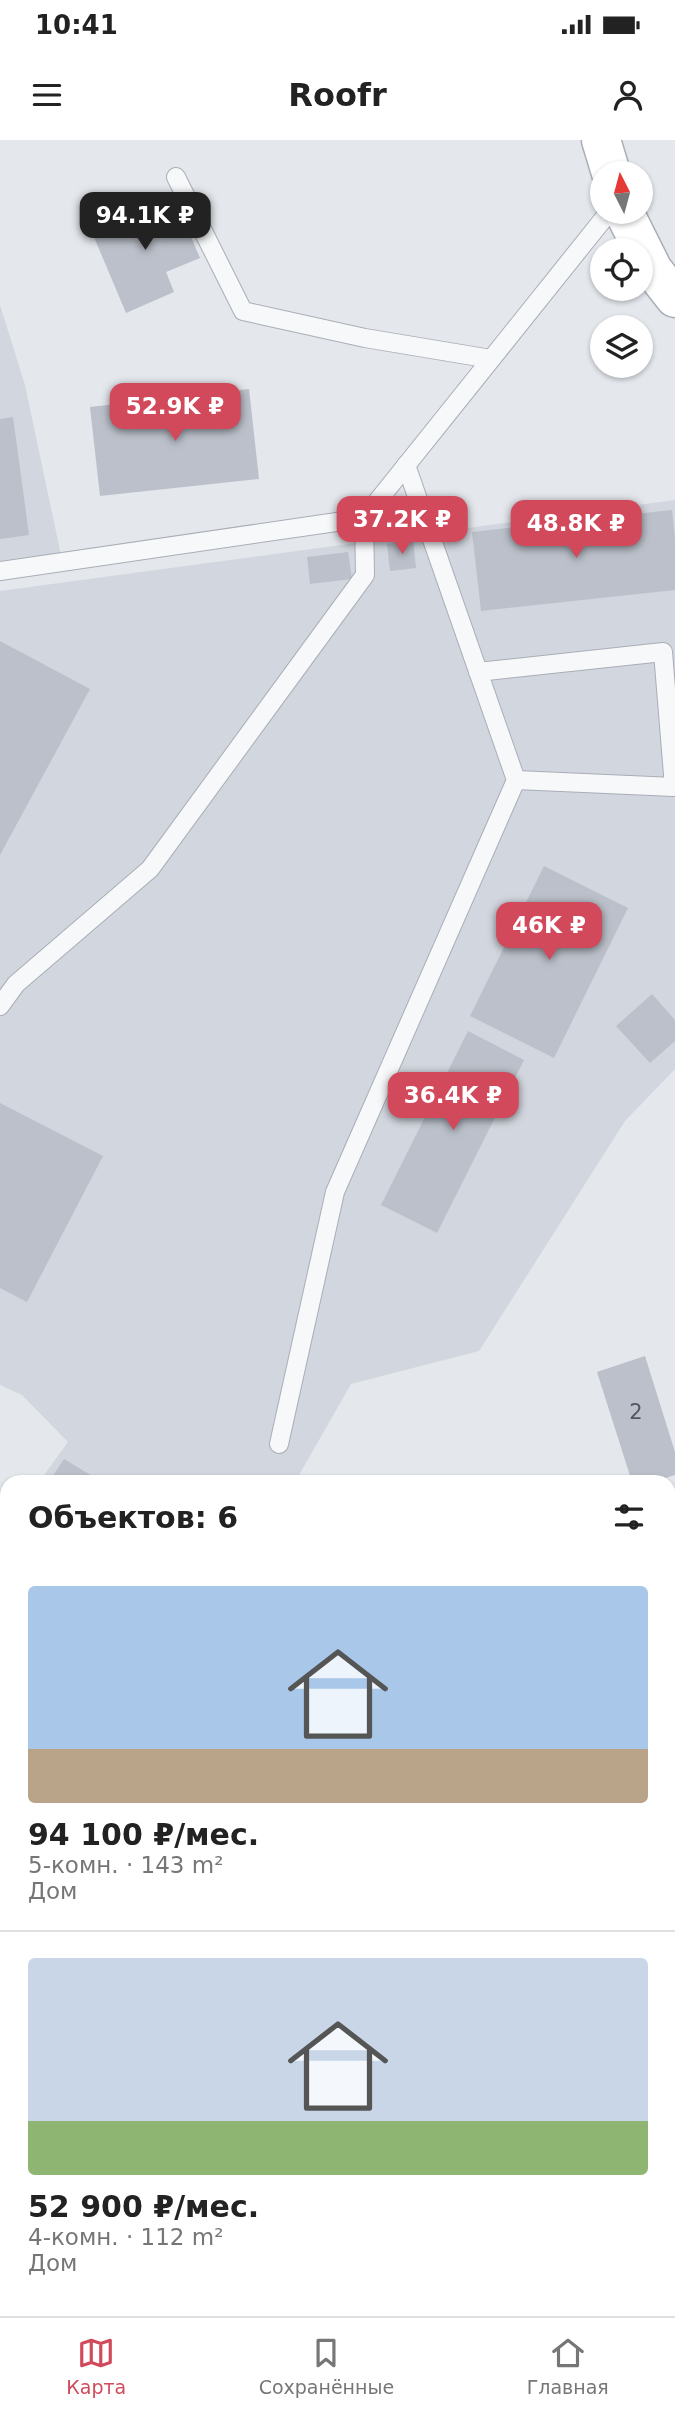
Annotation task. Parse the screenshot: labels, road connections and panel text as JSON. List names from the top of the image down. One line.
{"house_numbers":["2"],"north":"top","page":{"status":"10:41","header":"Roofr","price":["94.1K ₽","52.9K ₽","37.2K ₽","48.8K ₽","46K ₽","36.4K ₽"],"heading":"Объектов: 6","list":[{"name":"94 100 ₽/мес.","note":"5-комн. · 143 m² · Дом"},{"name":"52 900 ₽/мес.","note":"4-комн. · 112 m² · Дом"}],"tabs":["Карта","Сохранённые","Главная"]}}
